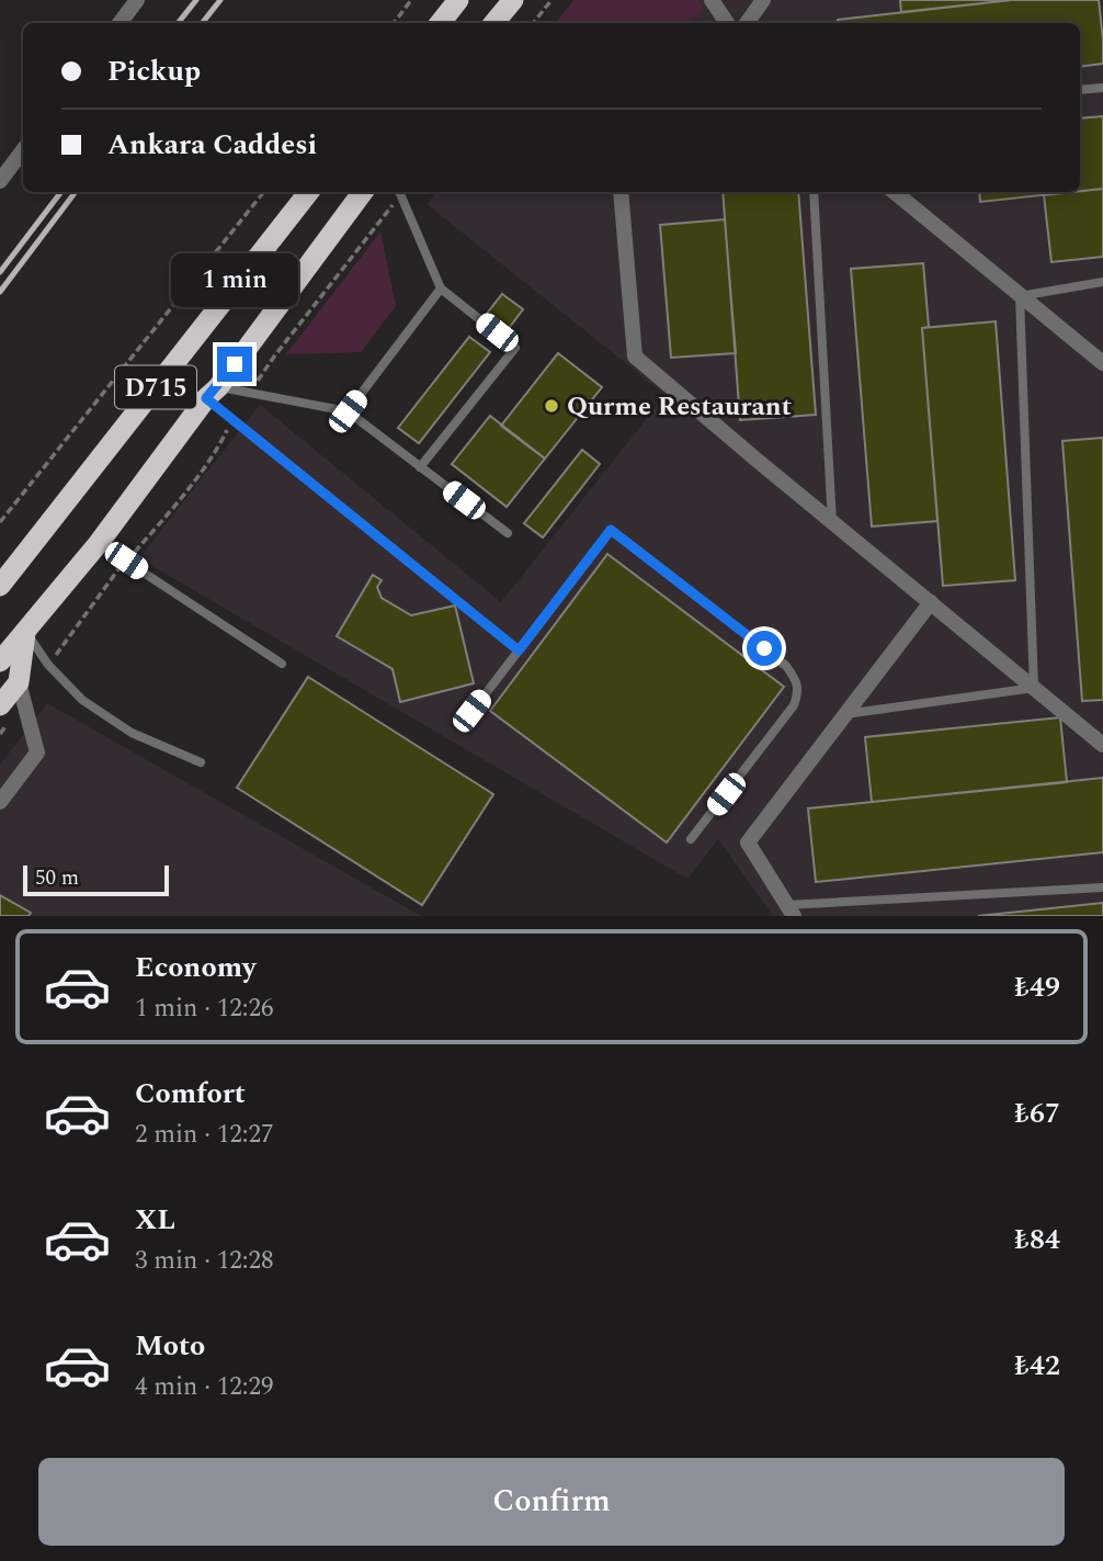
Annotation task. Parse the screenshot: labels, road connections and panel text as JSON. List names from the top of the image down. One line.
{"streets":{"highway":["D715"]},"places":["Qurme Restaurant"],"scale_bar":"50 m","page":{"banner":["Pickup","Ankara Caddesi"],"bubble":"1 min","scale":"50 m","list":[{"name":"Economy","note":"1 min · 12:26","value":"₺49"},{"name":"Comfort","note":"2 min · 12:27","value":"₺67"},{"name":"XL","note":"3 min · 12:28","value":"₺84"},{"name":"Moto","note":"4 min · 12:29","value":"₺42"}],"buttons":"Confirm"}}
